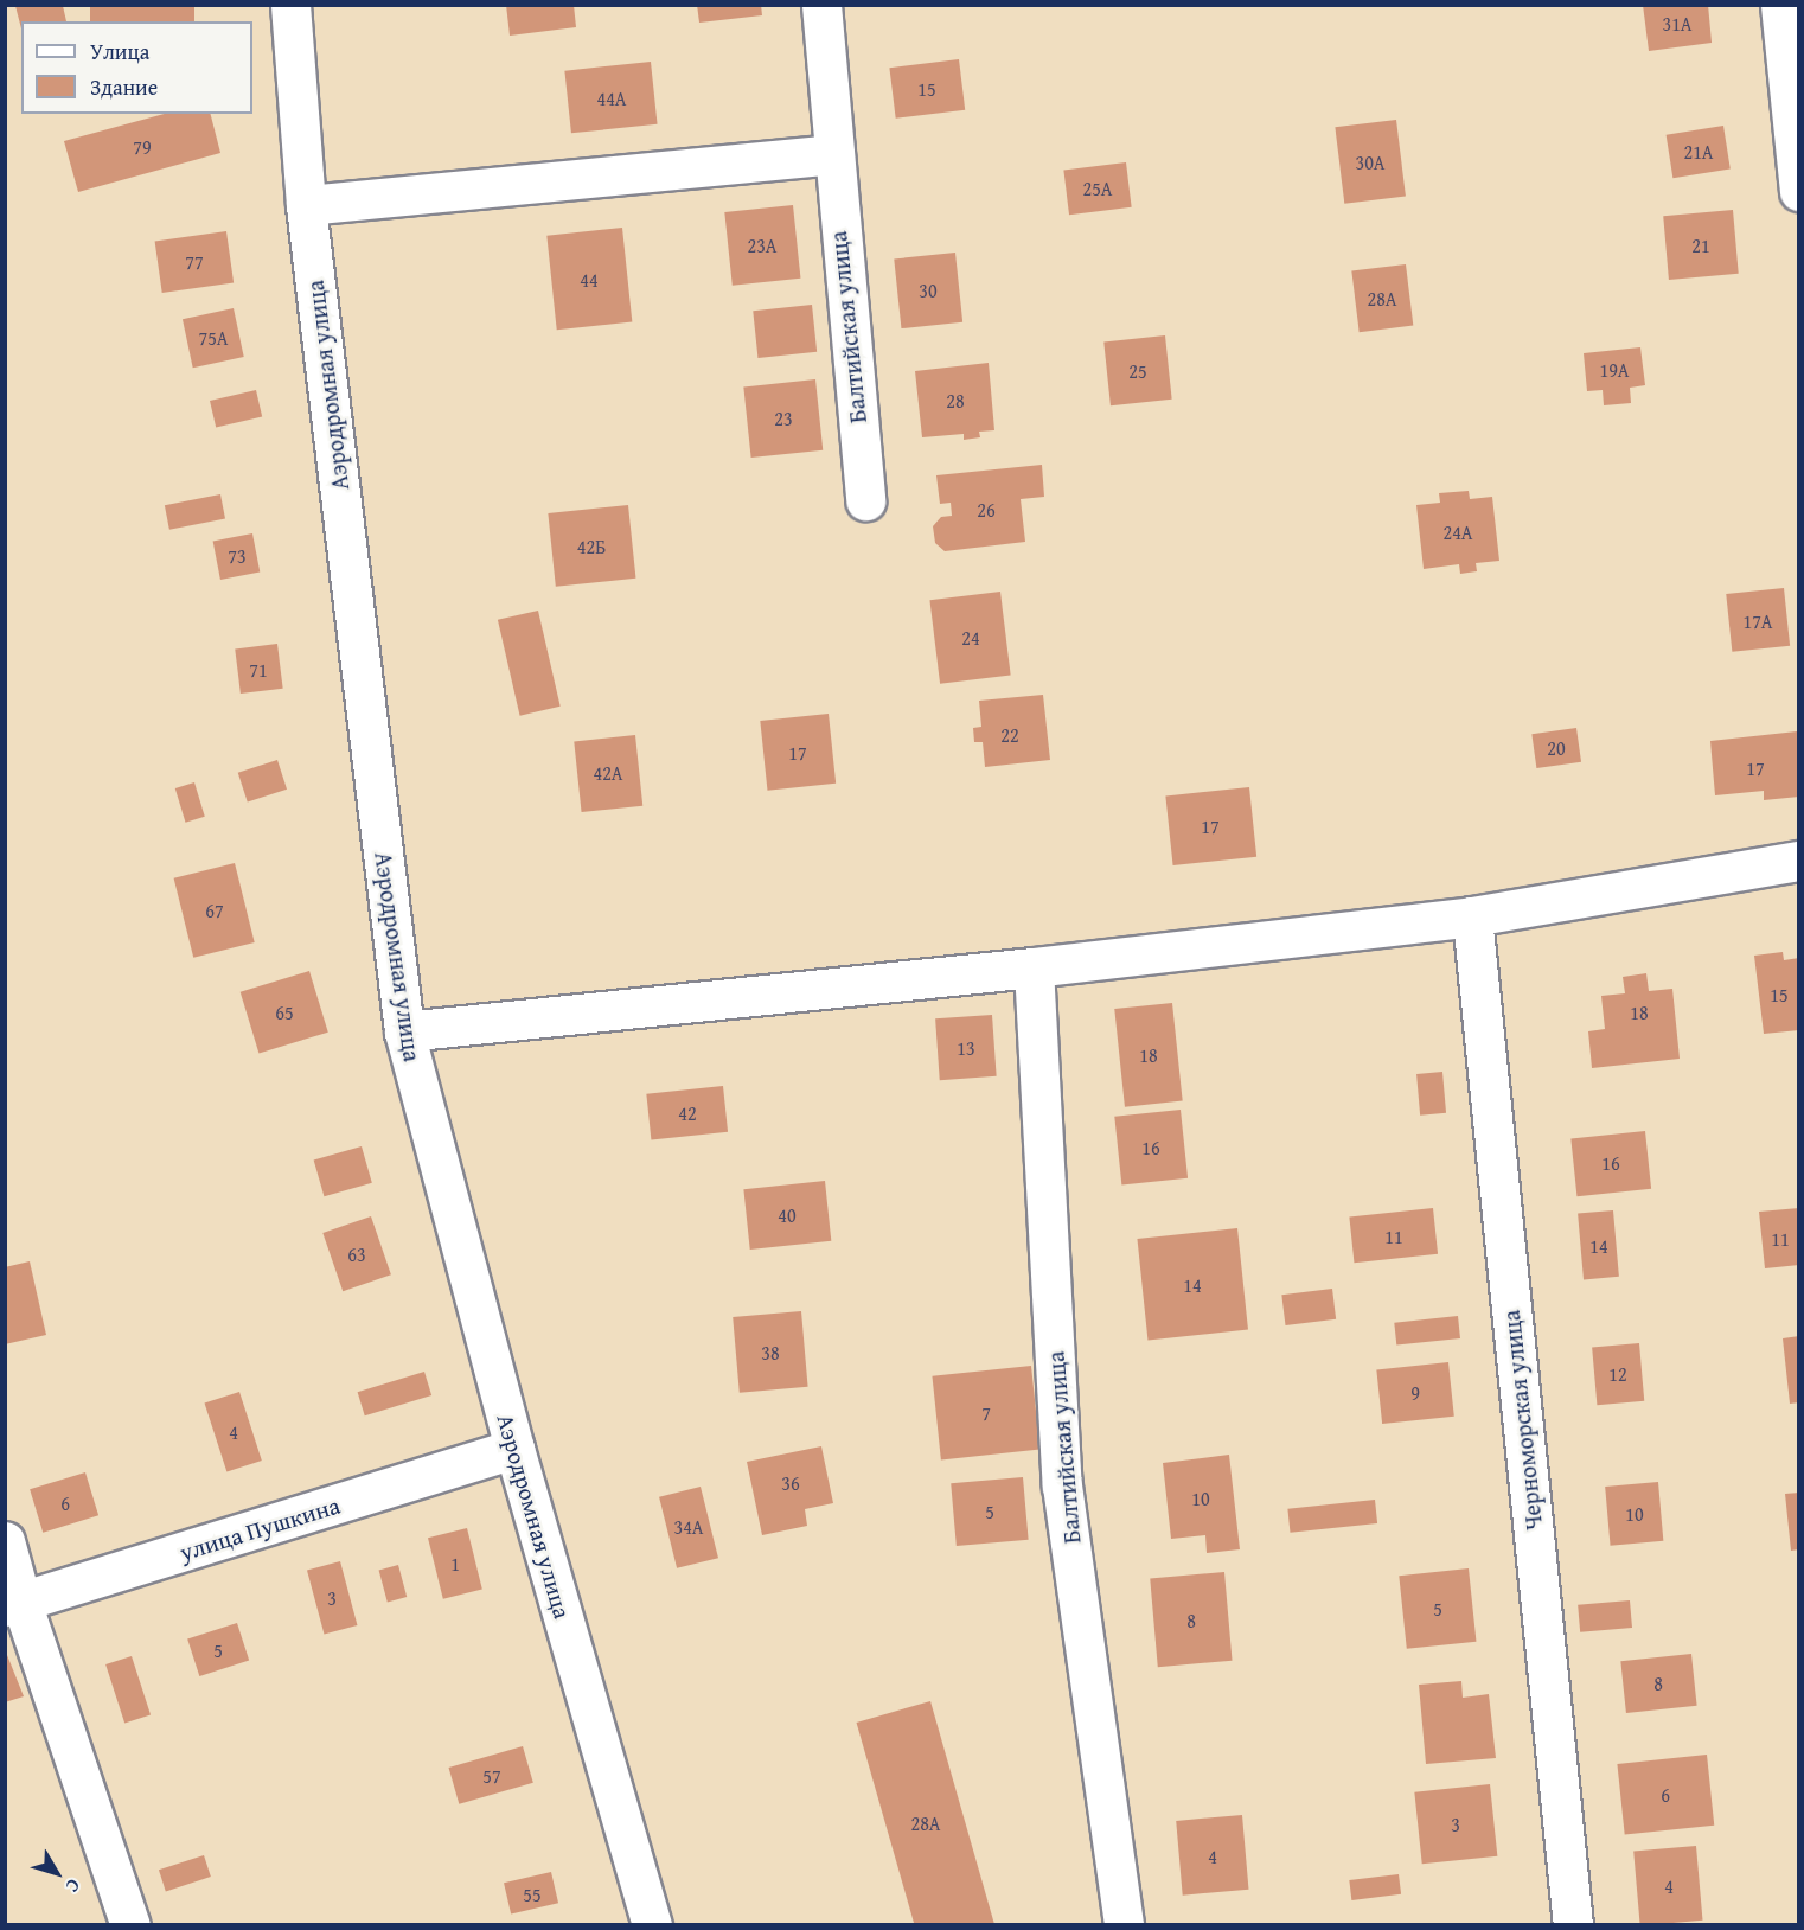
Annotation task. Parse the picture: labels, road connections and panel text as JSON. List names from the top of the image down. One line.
{"streets":{"street":["Балтийская улица","Аэродромная улица","Черноморская улица","улица Пушкина"]},"crossings":[["Аэродромная улица","улица Пушкина"]],"house_numbers":["31А","15","44А","79","21А","30А","25А","23А","21","77","44","30","28А","75А","19А","25","28","23","26","24А","42Б","73","17А","24","71","22","20","17","17","42А","17","67","15","65","18","13","18","42","16","16","40","11","11","14","63","14","38","12","9","7","4","36","10","6","5","10","34А","1","3","5","8","5","8","57","6","28А","3","4","4","55"],"legend":["Улица","Здание"],"north":"bottom right"}
